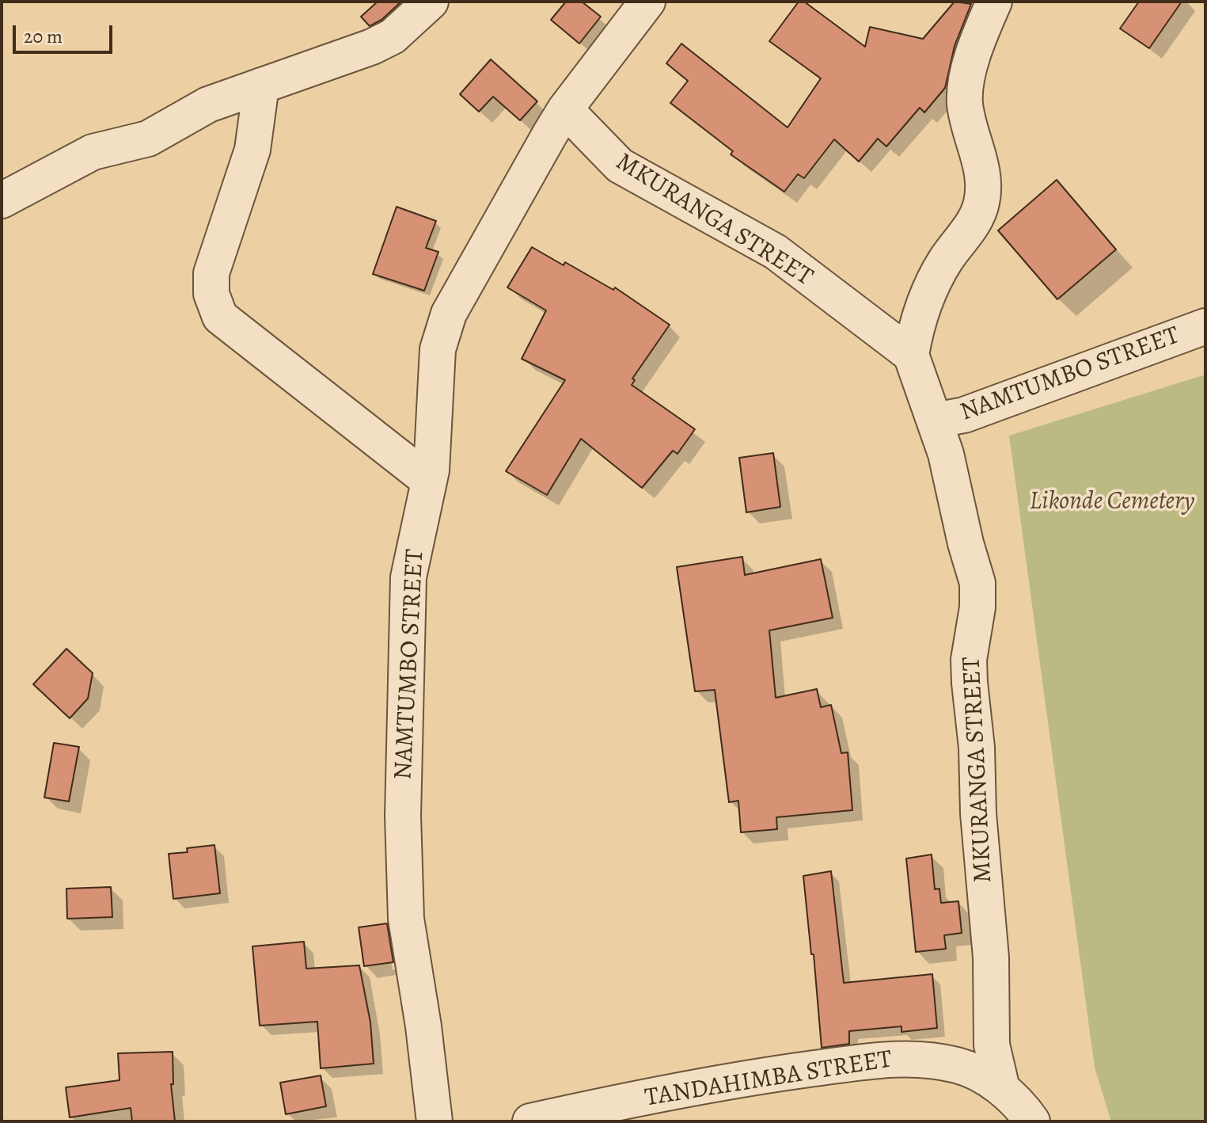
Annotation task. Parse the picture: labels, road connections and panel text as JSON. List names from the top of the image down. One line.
{"streets":{"street":["MKURANGA STREET","NAMTUMBO STREET","TANDAHIMBA STREET"]},"crossings":[["MKURANGA STREET","NAMTUMBO STREET"],["MKURANGA STREET","TANDAHIMBA STREET"]],"parks":["Likonde Cemetery"],"scale_bar":"20 m"}
